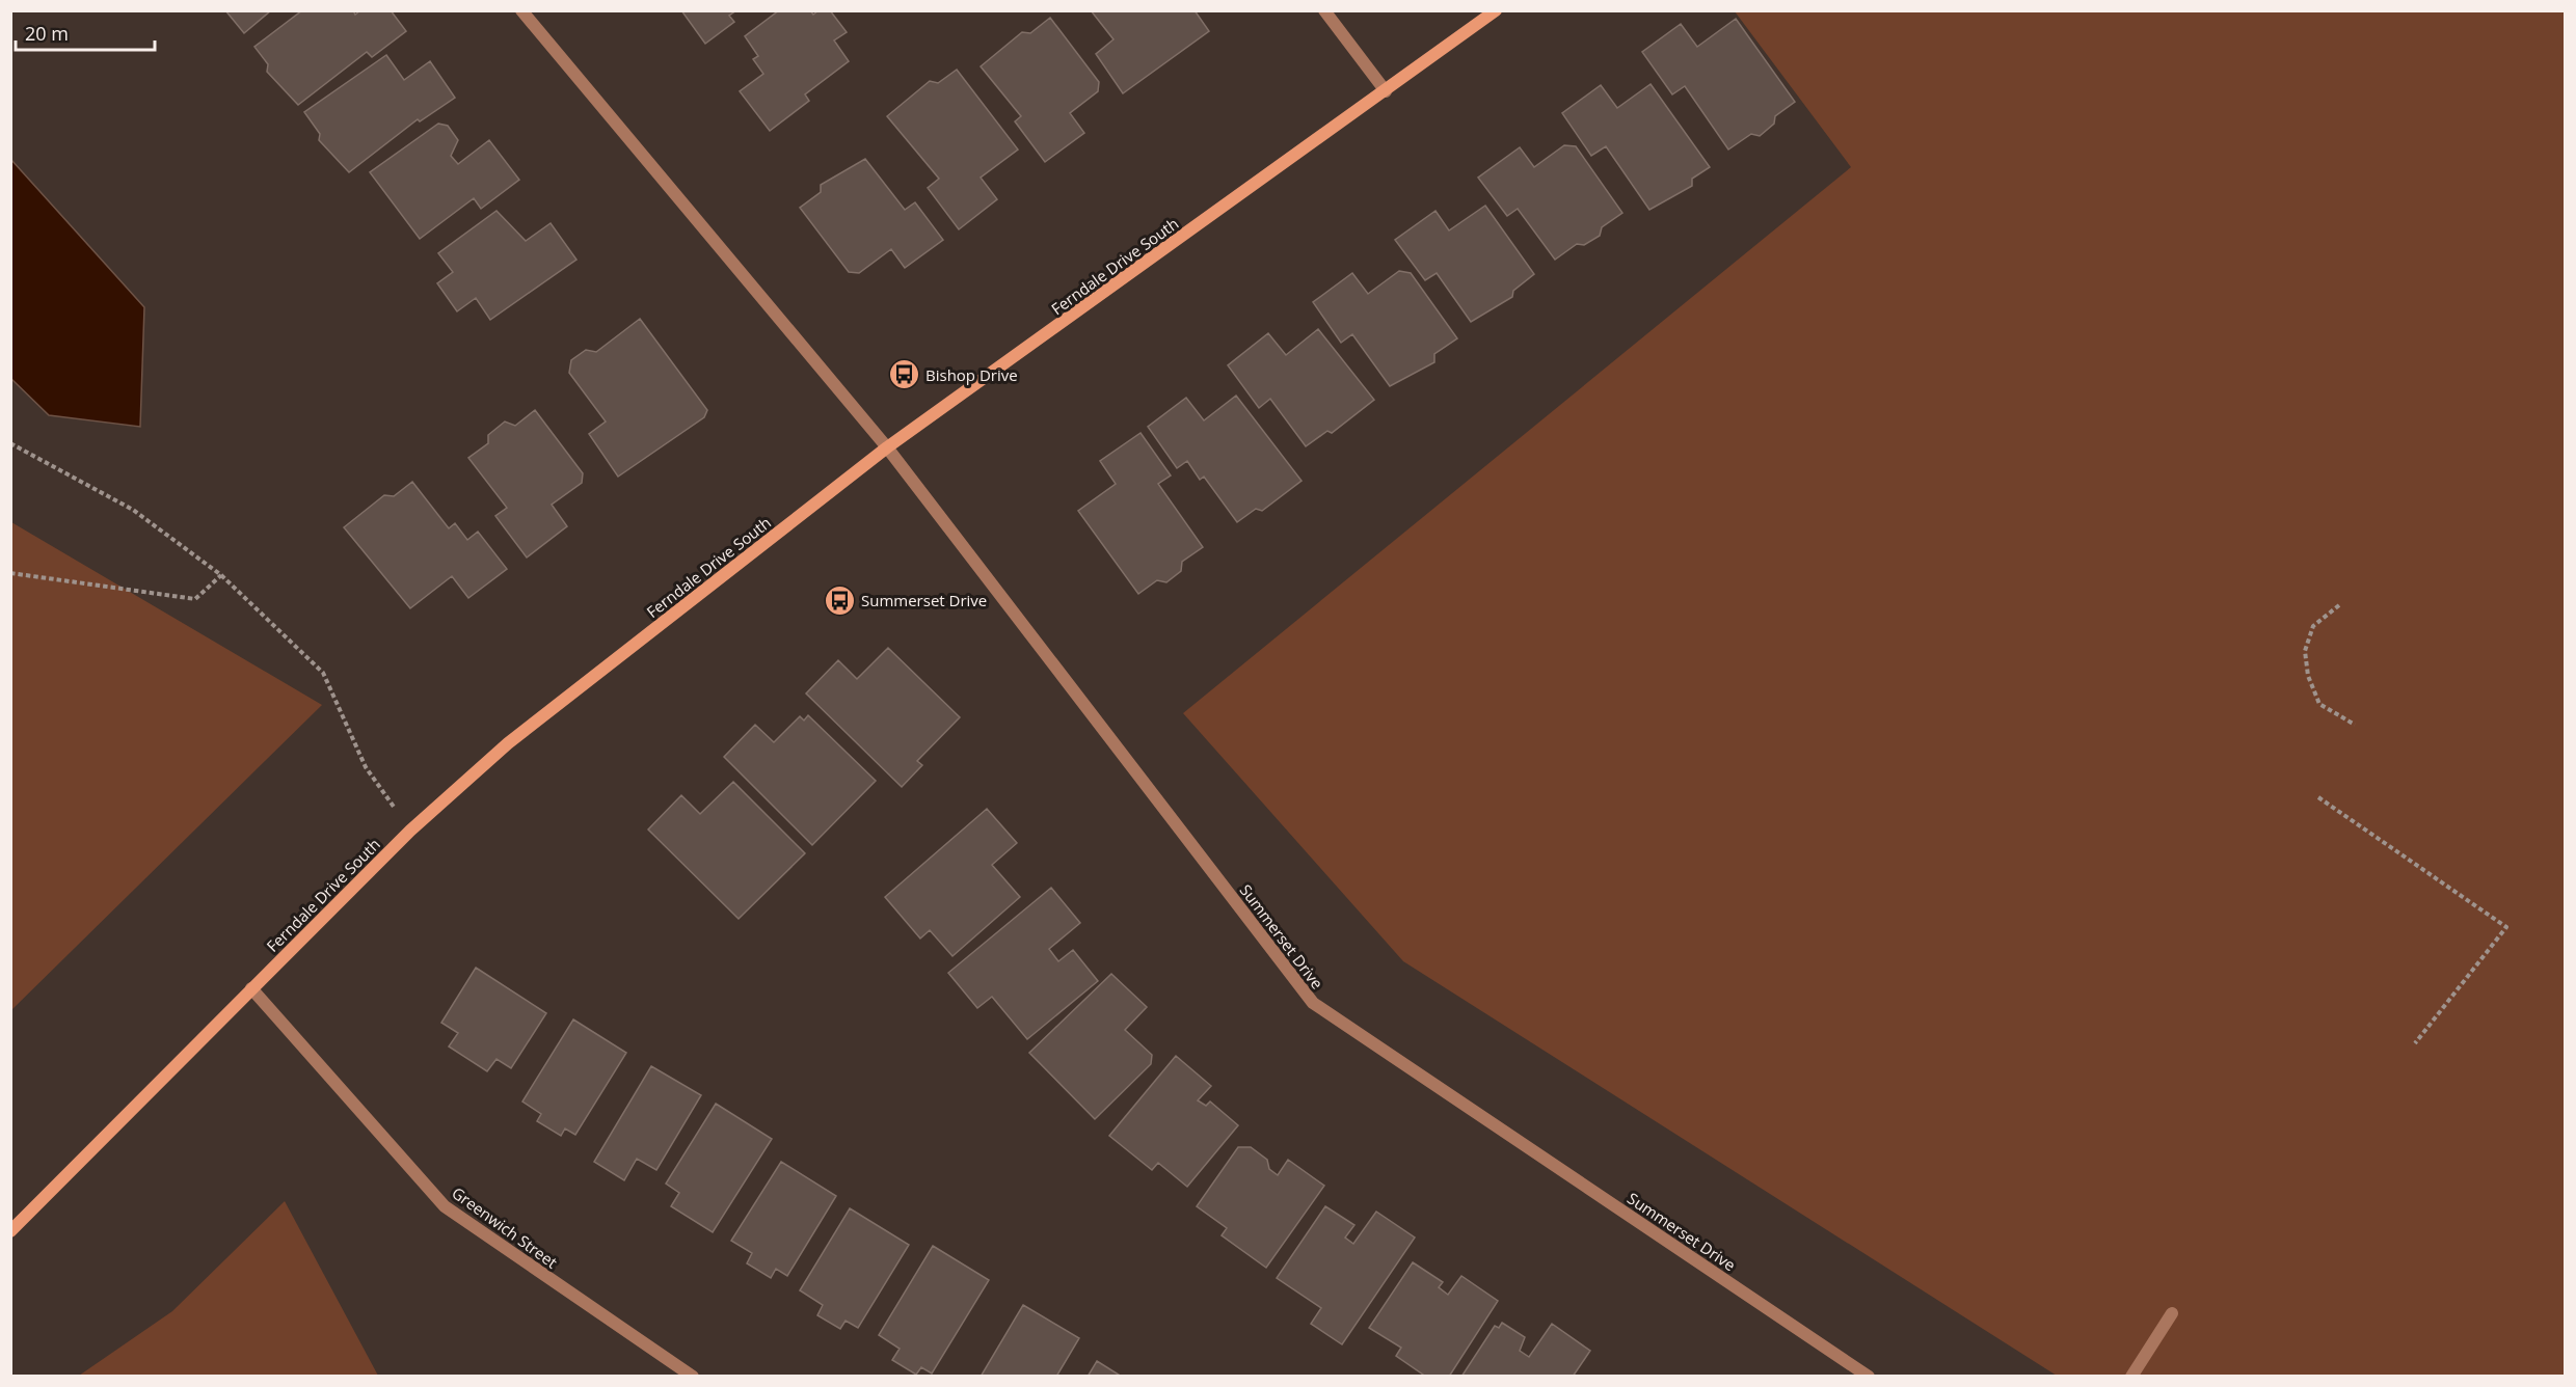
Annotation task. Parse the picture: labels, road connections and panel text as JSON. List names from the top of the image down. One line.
{"streets":{"main road":["Ferndale Drive South"],"street":["Summerset Drive","Greenwich Street"]},"crossings":[["Ferndale Drive South","Summerset Drive"],["Ferndale Drive South","Greenwich Street"]],"places":{"bus stop":["Bishop Drive","Summerset Drive"]},"scale_bar":"20 m"}
